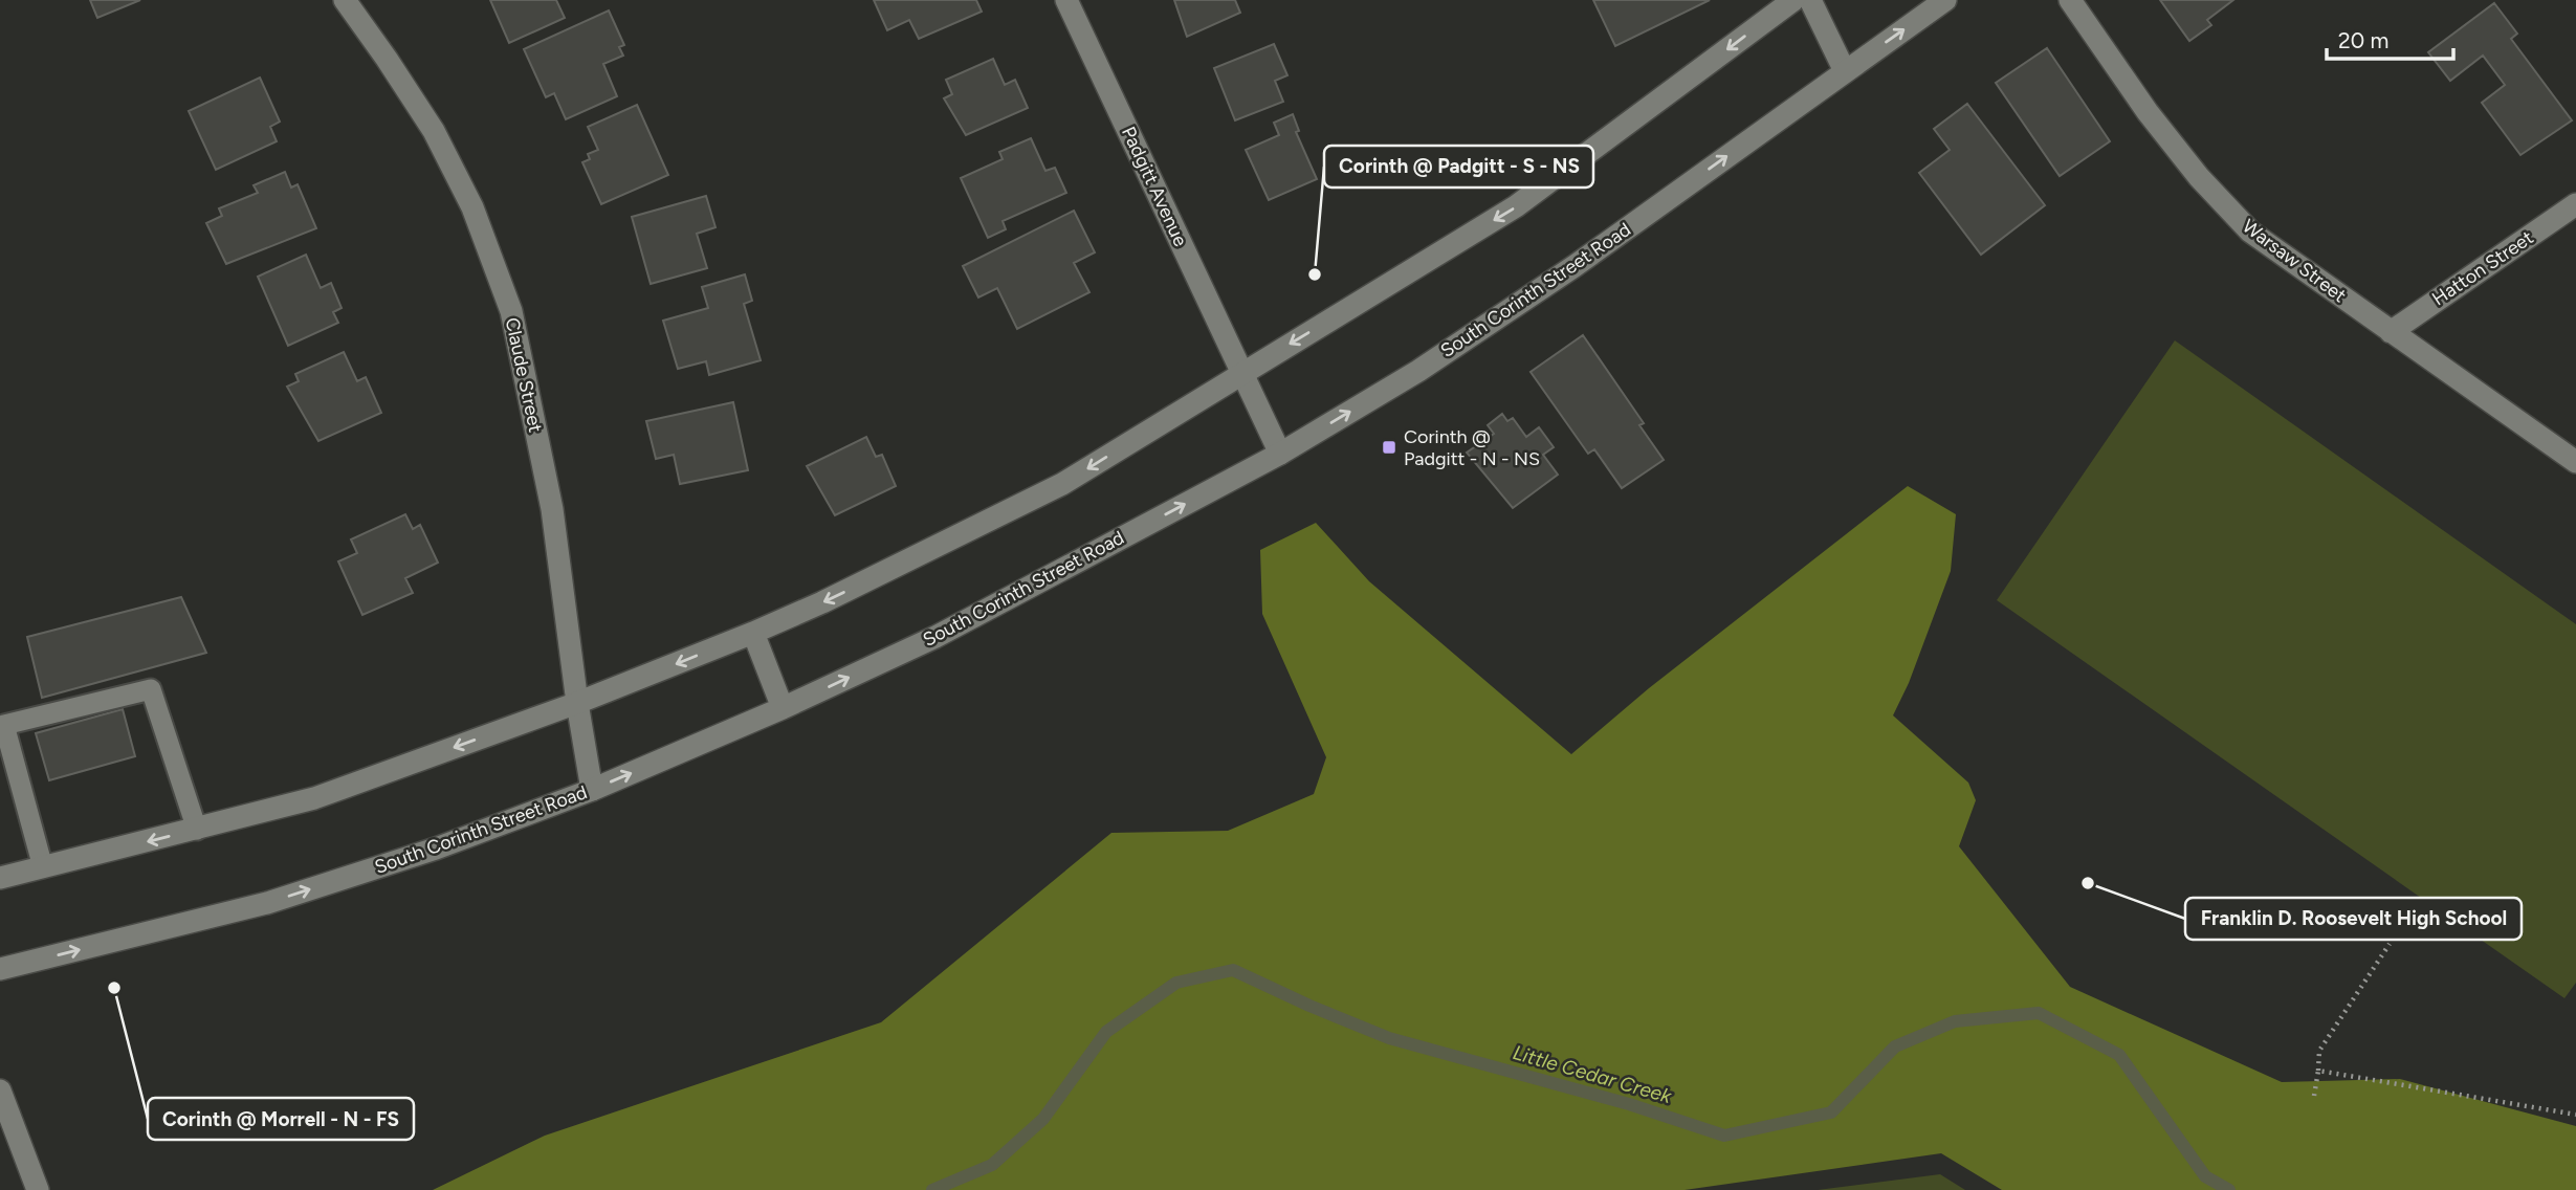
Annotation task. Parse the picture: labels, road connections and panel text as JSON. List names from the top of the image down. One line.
{"streets":{"main road":["Padgitt Avenue","Warsaw Street","Hatton Street","South Corinth Street Road","Claude Street"]},"crossings":[["Padgitt Avenue","South Corinth Street Road"],["Warsaw Street","Hatton Street"],["South Corinth Street Road","Claude Street"]],"water":["Little Cedar Creek"],"places":{"other":["Corinth @ Padgitt - S - NS","Franklin D. Roosevelt High School","Corinth @ Morrell - N - FS"],"transit":["Corinth @ Padgitt - N - NS"]},"scale_bar":"20 m"}
